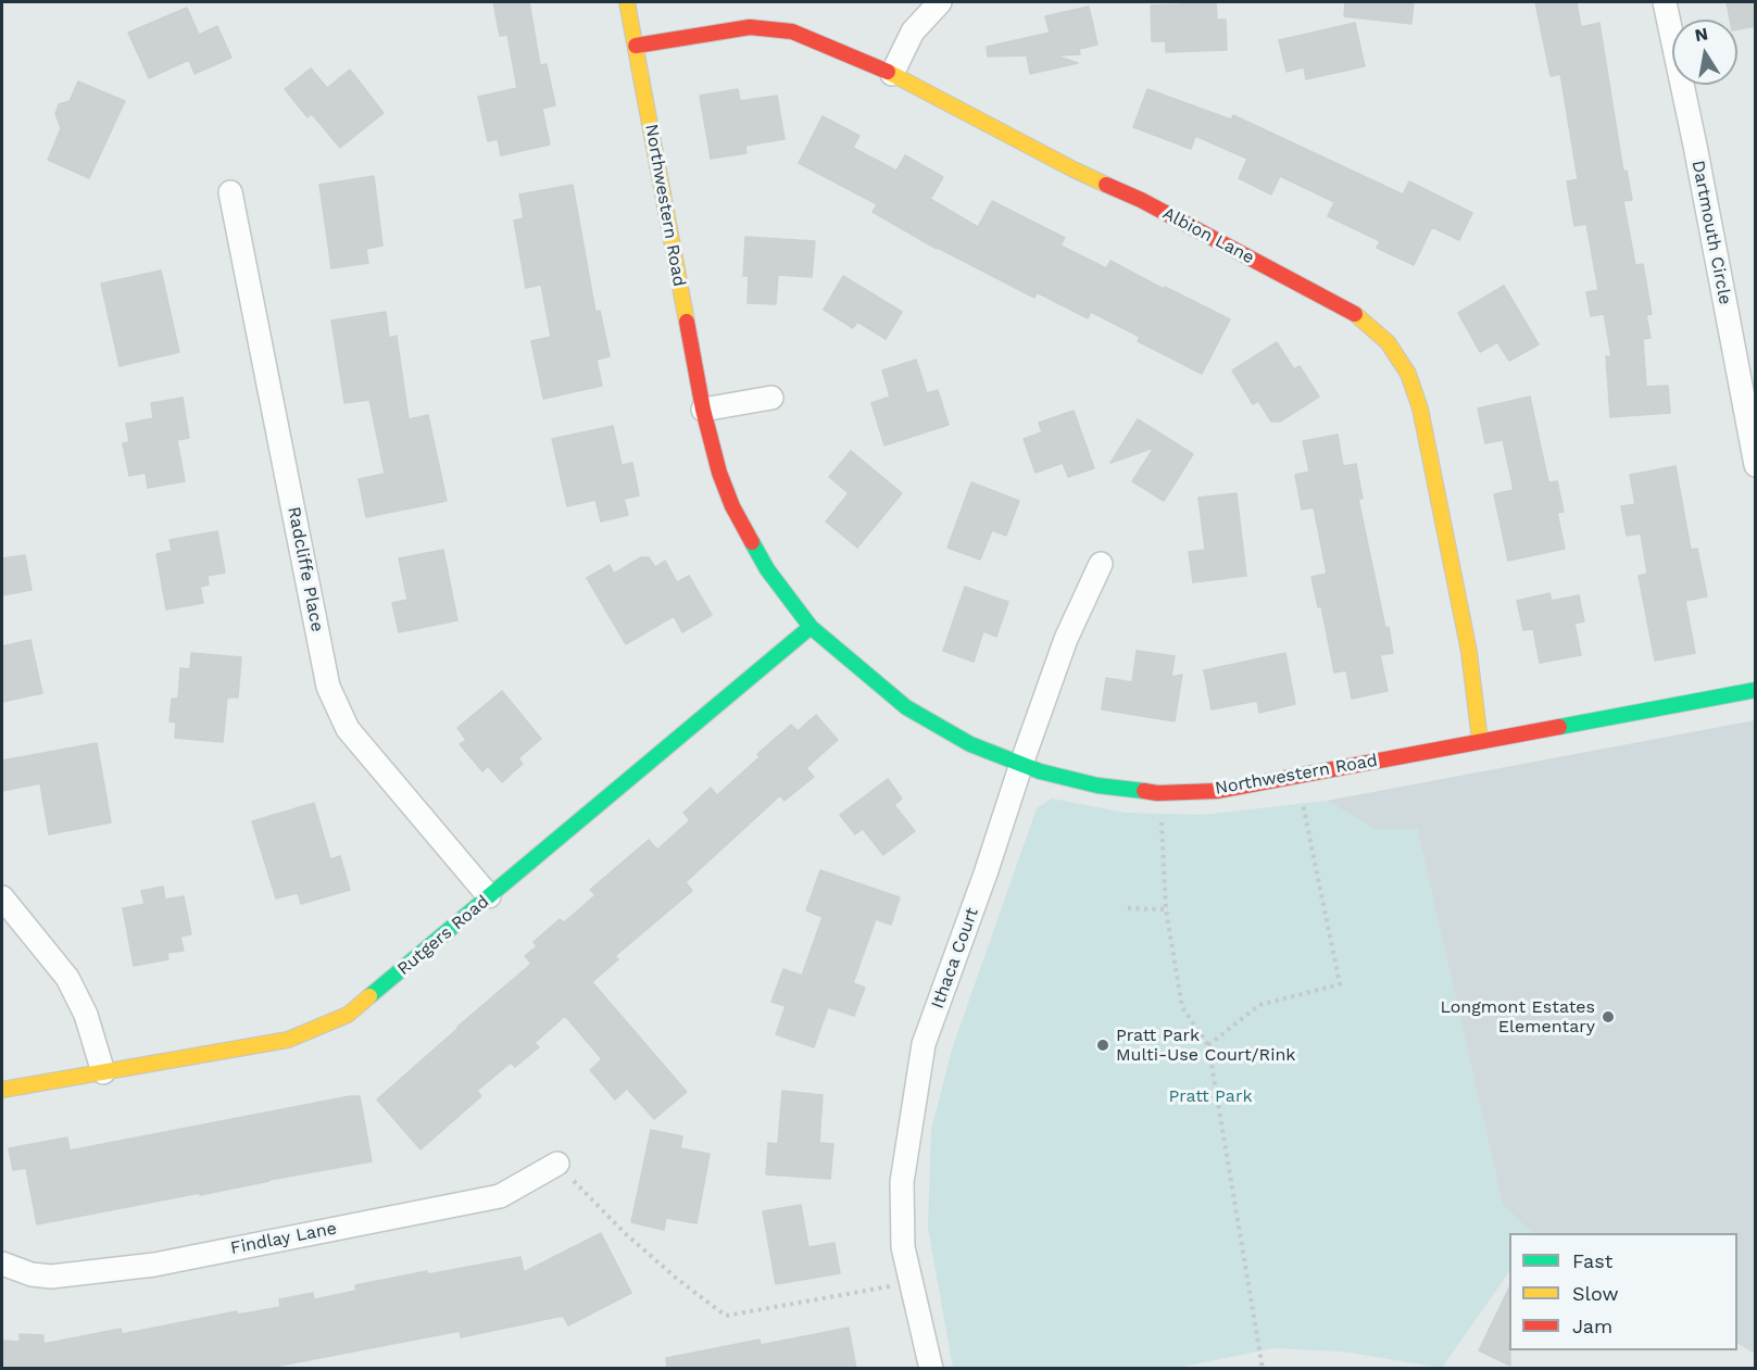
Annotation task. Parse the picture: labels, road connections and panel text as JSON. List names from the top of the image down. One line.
{"streets":{"street":["Northwestern Road","Dartmouth Circle","Albion Lane","Radcliffe Place","Rutgers Road","Ithaca Court","Findlay Lane"]},"crossings":[["Northwestern Road","Albion Lane"],["Northwestern Road","Rutgers Road"],["Northwestern Road","Ithaca Court"],["Radcliffe Place","Rutgers Road"]],"parks":["Pratt Park"],"places":["Longmont Estates Elementary","Pratt Park Multi-Use Court/Rink"],"legend":["Fast","Slow","Jam"],"north":"top"}
